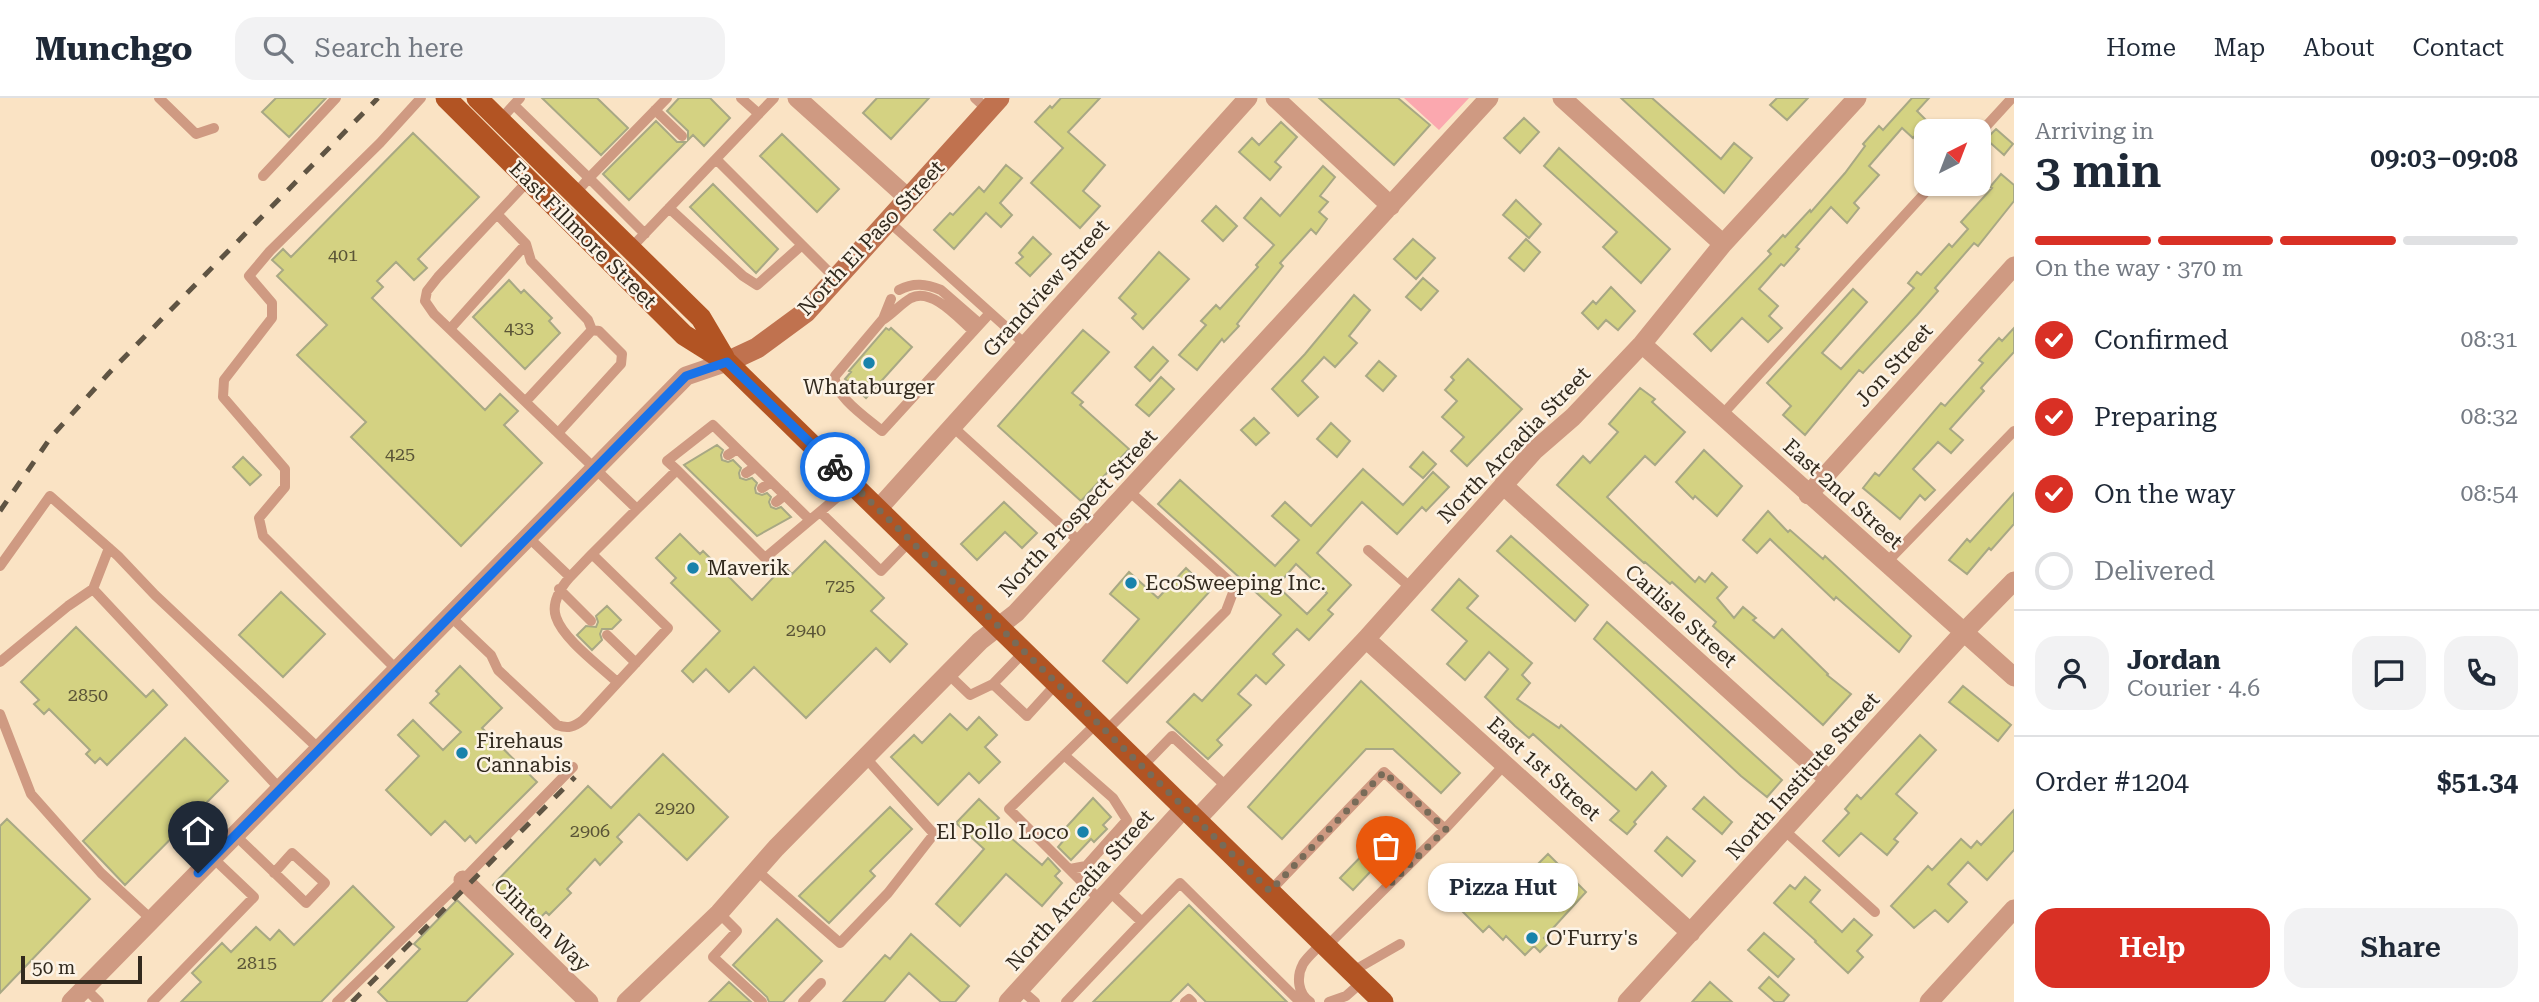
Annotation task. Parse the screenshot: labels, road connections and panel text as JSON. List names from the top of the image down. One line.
{"streets":{"main road":["East Fillmore Street"],"street":["North El Paso Street","Grandview Street","Jon Street","North Arcadia Street","East 2nd Street","North Prospect Street","Carlisle Street","East 1st Street","North Institute Street","Clinton Way"]},"crossings":[["East Fillmore Street","North El Paso Street"],["East Fillmore Street","Grandview Street"],["East Fillmore Street","North Arcadia Street"],["East Fillmore Street","North Prospect Street"],["Jon Street","East 2nd Street"],["North Arcadia Street","East 2nd Street"],["North Arcadia Street","Carlisle Street"],["North Arcadia Street","East 1st Street"],["East 2nd Street","North Institute Street"],["Carlisle Street","North Institute Street"],["East 1st Street","North Institute Street"]],"places":["Whataburger","Maverik","EcoSweeping Inc.","Firehaus Cannabis","El Pollo Loco","Pizza Hut","O'Furry's"],"house_numbers":["401","433","425","725","2940","2850","2920","2906","2815"],"scale_bar":"50 m","north":"top right","page":{"header":"Munchgo","search":"Search here","nav":["Home","Map","About","Contact"],"heading":["3 min","Arriving in","09:03–09:08"],"panel":["Jordan","Courier · 4.6","Order #1204","$51.34"],"bar":"On the way · 370 m","list":[["Confirmed","08:31"],["Preparing","08:32"],["On the way","08:54"],"Delivered"],"bubble":"Pizza Hut","buttons":["Help","Share"],"scale":"50 m"}}
